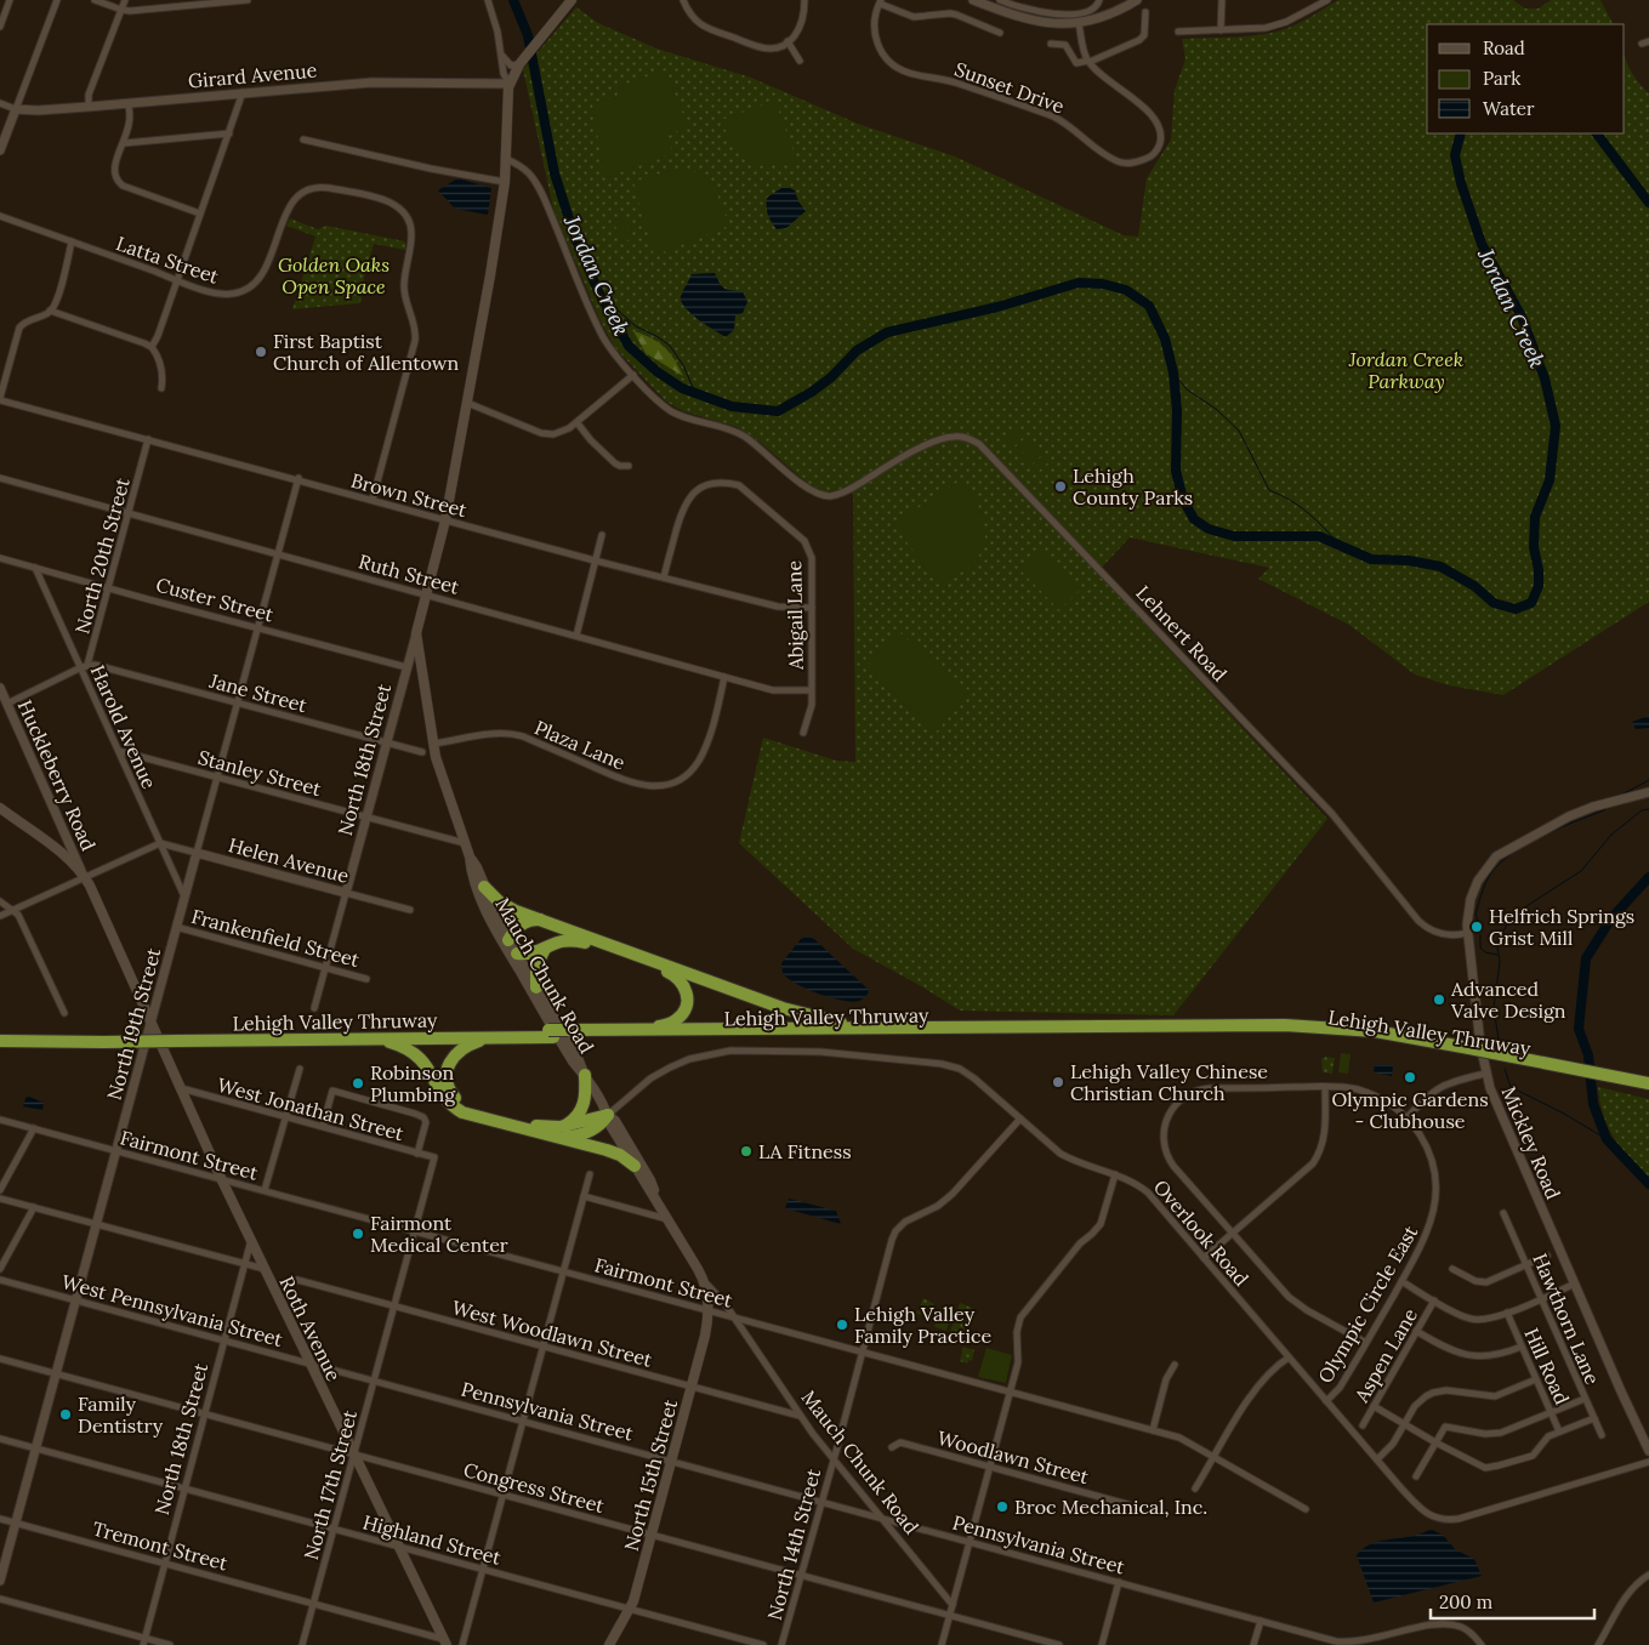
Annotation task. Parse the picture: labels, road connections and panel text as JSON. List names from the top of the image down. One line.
{"streets":{"highway":["Lehigh Valley Thruway"],"main road":["North 18th Street","Mauch Chunk Road","Roth Avenue","North 15th Street"],"street":["Girard Avenue","Sunset Drive","Latta Street","Brown Street","North 20th Street","Ruth Street","Custer Street","Abigail Lane","Lehnert Road","Jane Street","Harold Avenue","Plaza Lane","Stanley Street","Huckleberry Road","Helen Avenue","Frankenfield Street","North 19th Street","West Jonathan Street","Mickley Road","Fairmont Street","Overlook Road","Olympic Circle East","West Pennsylvania Street","Hawthorn Lane","West Woodlawn Street","Aspen Lane","Hill Road","Pennsylvania Street","Woodlawn Street","North 17th Street","Congress Street","Highland Street","North 14th Street","Tremont Street"]},"crossings":[["Latta Street","Brown Street"],["Brown Street","North 20th Street"],["Brown Street","Abigail Lane"],["Brown Street","North 18th Street"],["Brown Street","North 19th Street"],["North 20th Street","Ruth Street"],["North 20th Street","Custer Street"],["North 20th Street","Jane Street"],["North 20th Street","Harold Avenue"],["Ruth Street","Abigail Lane"],["Ruth Street","Plaza Lane"],["Ruth Street","North 18th Street"],["Ruth Street","North 19th Street"],["Custer Street","Harold Avenue"],["Custer Street","North 18th Street"],["Custer Street","Mauch Chunk Road"],["Custer Street","North 19th Street"],["Lehnert Road","Mickley Road"],["Jane Street","Harold Avenue"],["Jane Street","North 18th Street"],["Jane Street","North 19th Street"],["Harold Avenue","Stanley Street"],["Harold Avenue","Helen Avenue"],["Harold Avenue","North 19th Street"],["Plaza Lane","Mauch Chunk Road"],["North 18th Street","Stanley Street"],["North 18th Street","Helen Avenue"],["North 18th Street","Frankenfield Street"],["North 18th Street","Mauch Chunk Road"],["North 18th Street","West Pennsylvania Street"],["North 18th Street","Roth Avenue"],["North 18th Street","Congress Street"],["North 18th Street","Highland Street"],["North 18th Street","Tremont Street"],["Stanley Street","Mauch Chunk Road"],["Stanley Street","North 19th Street"],["Huckleberry Road","Roth Avenue"],["Helen Avenue","North 19th Street"],["Frankenfield Street","North 19th Street"],["Mauch Chunk Road","Fairmont Street"],["Mauch Chunk Road","Overlook Road"],["Mauch Chunk Road","West Woodlawn Street"],["Mauch Chunk Road","Pennsylvania Street"],["Mauch Chunk Road","North 15th Street"],["Mauch Chunk Road","North 14th Street"],["North 19th Street","Fairmont Street"],["North 19th Street","West Pennsylvania Street"],["North 19th Street","Roth Avenue"],["North 19th Street","Congress Street"],["North 19th Street","Highland Street"],["North 19th Street","Tremont Street"],["West Jonathan Street","Roth Avenue"],["West Jonathan Street","North 17th Street"],["Fairmont Street","Roth Avenue"],["Fairmont Street","North 15th Street"],["Fairmont Street","North 17th Street"],["Fairmont Street","North 14th Street"],["Overlook Road","Olympic Circle East"],["Overlook Road","North 14th Street"],["West Pennsylvania Street","Roth Avenue"],["West Pennsylvania Street","Pennsylvania Street"],["Roth Avenue","North 17th Street"],["Roth Avenue","Congress Street"],["Roth Avenue","Highland Street"],["Roth Avenue","Tremont Street"],["West Woodlawn Street","North 15th Street"],["West Woodlawn Street","North 17th Street"],["Pennsylvania Street","North 15th Street"],["Pennsylvania Street","North 17th Street"],["Pennsylvania Street","North 14th Street"],["North 15th Street","Congress Street"],["North 15th Street","Highland Street"],["North 17th Street","Congress Street"],["North 17th Street","Highland Street"],["North 17th Street","Tremont Street"],["Congress Street","North 14th Street"]],"water":["Jordan Creek"],"parks":["Golden Oaks Open Space","Jordan Creek Parkway"],"places":["First Baptist Church of Allentown","Lehigh County Parks","Helfrich Springs Grist Mill","Advanced Valve Design","Olympic Gardens - Clubhouse","Lehigh Valley Chinese Christian Church","Robinson Plumbing","LA Fitness","Fairmont Medical Center","Lehigh Valley Family Practice","Family Dentistry","Broc Mechanical, Inc."],"legend":["Road","Park","Water"],"scale_bar":"200 m"}
